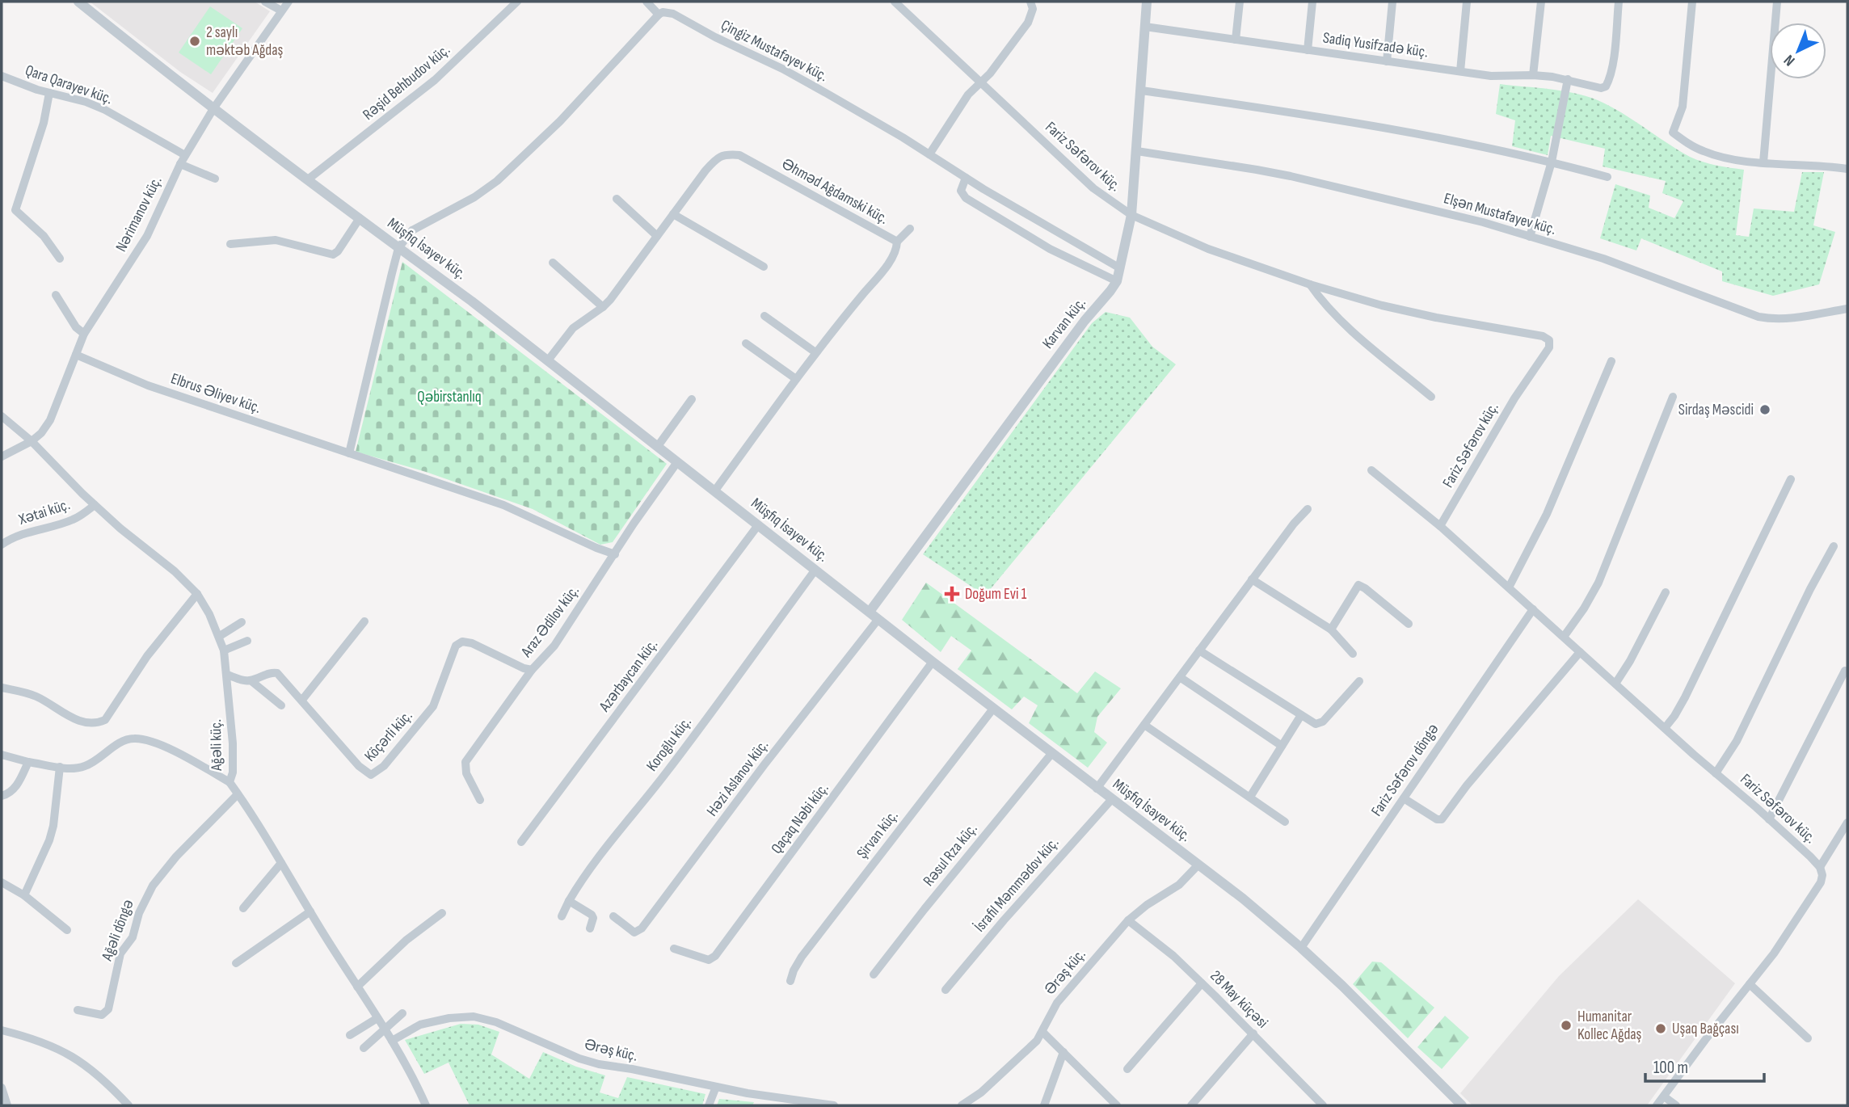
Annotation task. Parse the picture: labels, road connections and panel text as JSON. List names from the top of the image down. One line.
{"streets":{"street":["Sadiq Yusifzadə küç.","Çingiz Mustafayev küç.","Rəşid Behbudov küç.","Qara Qarayev küç.","Fariz Səfərov küç.","Əhməd Ağdamski küç.","Nərimanov küç.","Elşən Mustafayev küç.","Müşfiq İsayev küç.","Karvan küç.","Elbrus Əliyev küç.","Xətai küç.","Araz Ədilov küç.","Azərbaycan küç.","Köçərli küç.","Koroğlu küç.","Ağəli küç.","Fariz Səfərov döngə","Həzi Aslanov küç.","Qaçaq Nəbi küç.","Şirvan küç.","Rəsul Rza küç.","İsrafil Məmmədov küç.","Ağəli döngə","Ərəş küç.","28 May küçəsi"]},"crossings":[["Sadiq Yusifzadə küç.","Karvan küç."],["Çingiz Mustafayev küç.","Karvan küç."],["Rəşid Behbudov küç.","Müşfiq İsayev küç."],["Qara Qarayev küç.","Nərimanov küç."],["Fariz Səfərov küç.","Karvan küç."],["Fariz Səfərov küç.","Fariz Səfərov döngə"],["Əhməd Ağdamski küç.","Müşfiq İsayev küç."],["Nərimanov küç.","Müşfiq İsayev küç."],["Nərimanov küç.","Elbrus Əliyev küç."],["Nərimanov küç.","Ağəli küç."],["Elşən Mustafayev küç.","Karvan küç."],["Müşfiq İsayev küç.","Karvan küç."],["Müşfiq İsayev küç.","Araz Ədilov küç."],["Müşfiq İsayev küç.","Azərbaycan küç."],["Müşfiq İsayev küç.","Koroğlu küç."],["Müşfiq İsayev küç.","Fariz Səfərov döngə"],["Müşfiq İsayev küç.","Həzi Aslanov küç."],["Müşfiq İsayev küç.","Qaçaq Nəbi küç."],["Müşfiq İsayev küç.","Şirvan küç."],["Müşfiq İsayev küç.","Rəsul Rza küç."],["Müşfiq İsayev küç.","İsrafil Məmmədov küç."],["Müşfiq İsayev küç.","Ərəş küç."],["Elbrus Əliyev küç.","Araz Ədilov küç."],["Xətai küç.","Ağəli küç."],["Araz Ədilov küç.","Köçərli küç."],["Köçərli küç.","Ağəli küç."],["Ağəli küç.","Ağəli döngə"],["Ağəli küç.","Ərəş küç."],["Ərəş küç.","28 May küçəsi"]],"parks":["Qəbirstanlıq"],"places":{"other":["2 saylı məktəb Ağdaş","Sirdaş Məscidi","Humanitar Kollec Ağdaş","Uşaq Bağçası"],"health":["Doğum Evi 1"]},"scale_bar":"100 m","north":"bottom left"}
